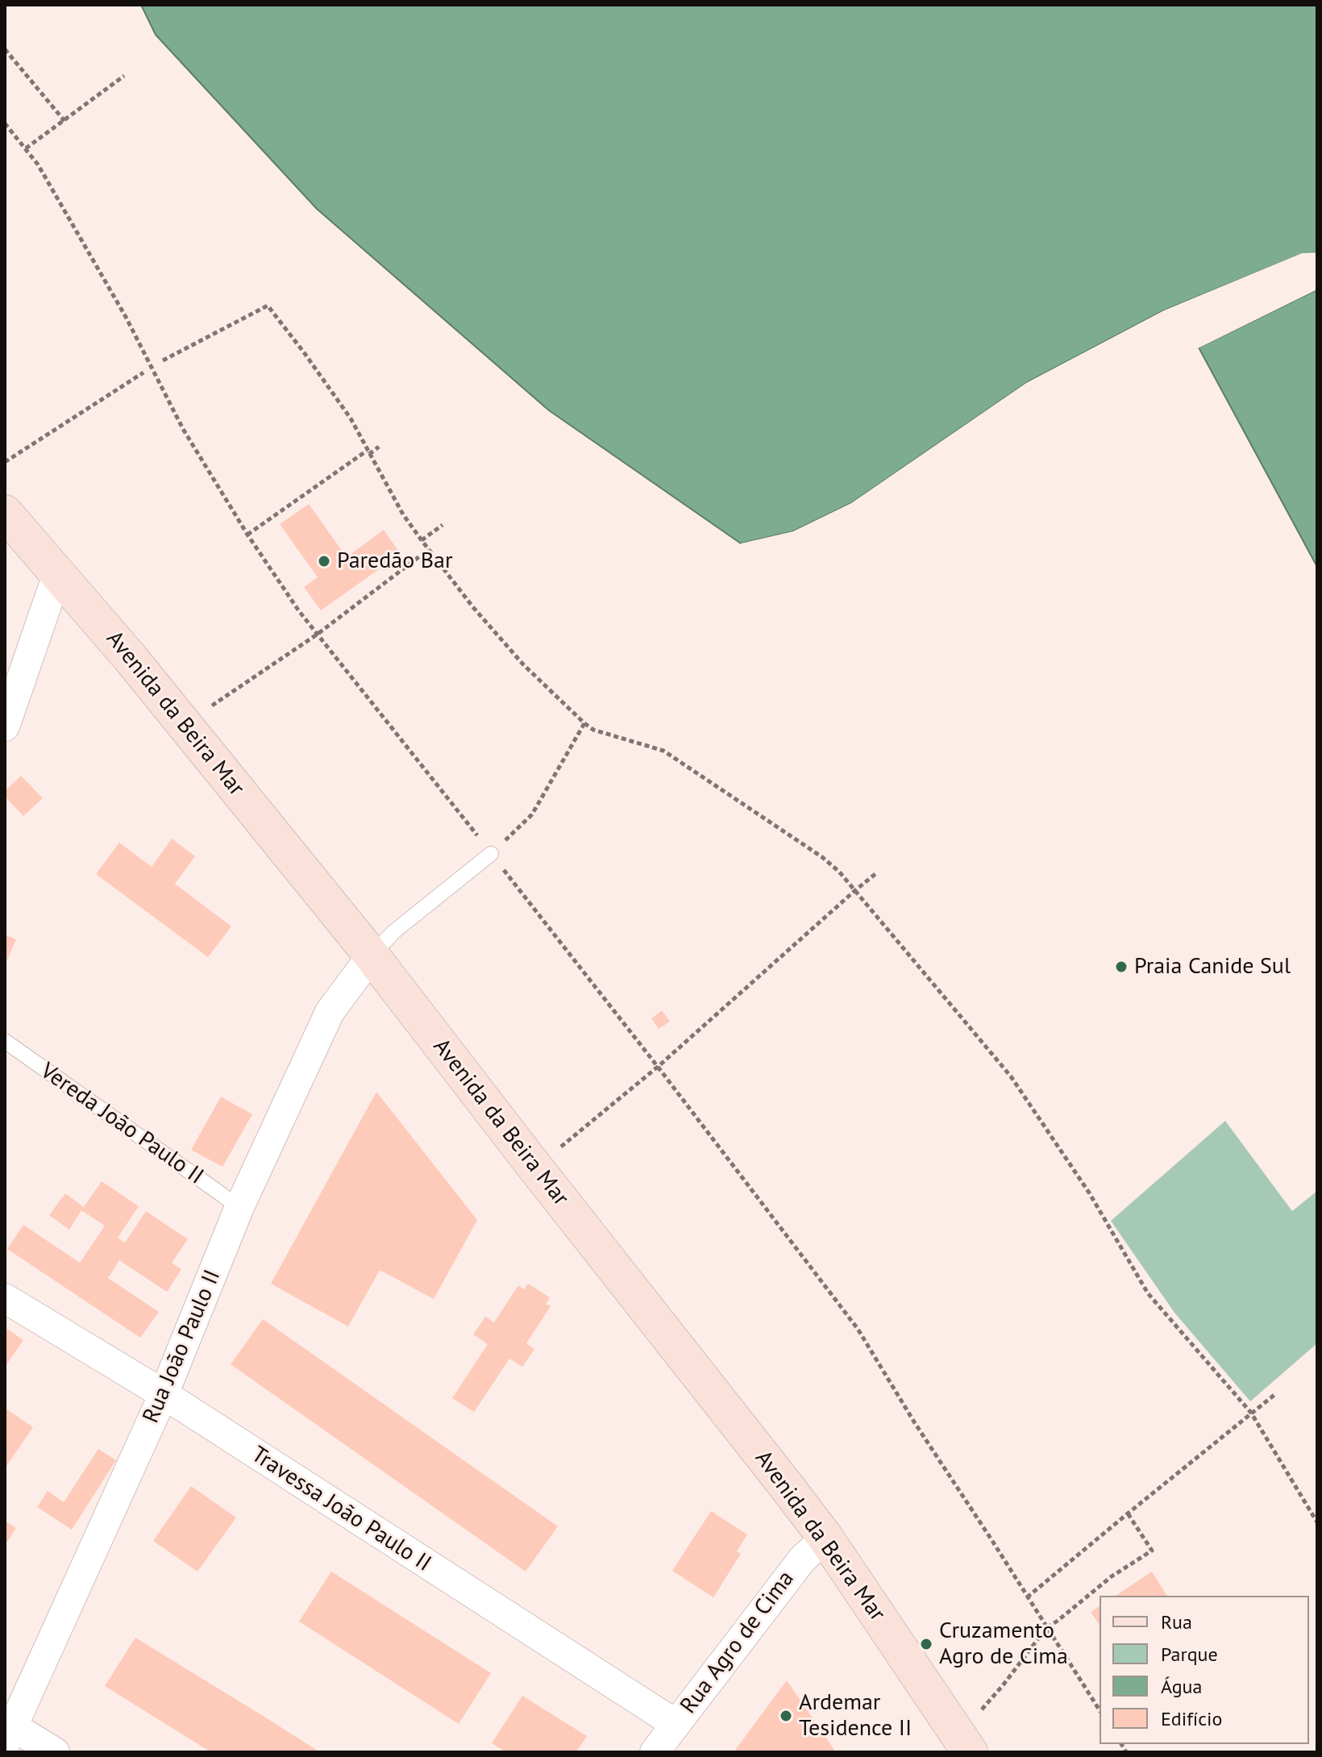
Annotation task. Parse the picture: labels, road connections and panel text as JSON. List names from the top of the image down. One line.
{"streets":{"main road":["Avenida da Beira Mar"],"street":["Rua João Paulo II","Travessa João Paulo II","Rua Agro de Cima"],"lane":["Vereda João Paulo II"]},"crossings":[["Avenida da Beira Mar","Rua João Paulo II"],["Avenida da Beira Mar","Rua Agro de Cima"],["Vereda João Paulo II","Rua João Paulo II"],["Rua João Paulo II","Travessa João Paulo II"],["Travessa João Paulo II","Rua Agro de Cima"]],"places":["Paredão Bar","Praia Canide Sul","Cruzamento Agro de Cima","Ardemar Tesidence II"],"legend":["Rua","Parque","Água","Edifício"]}
